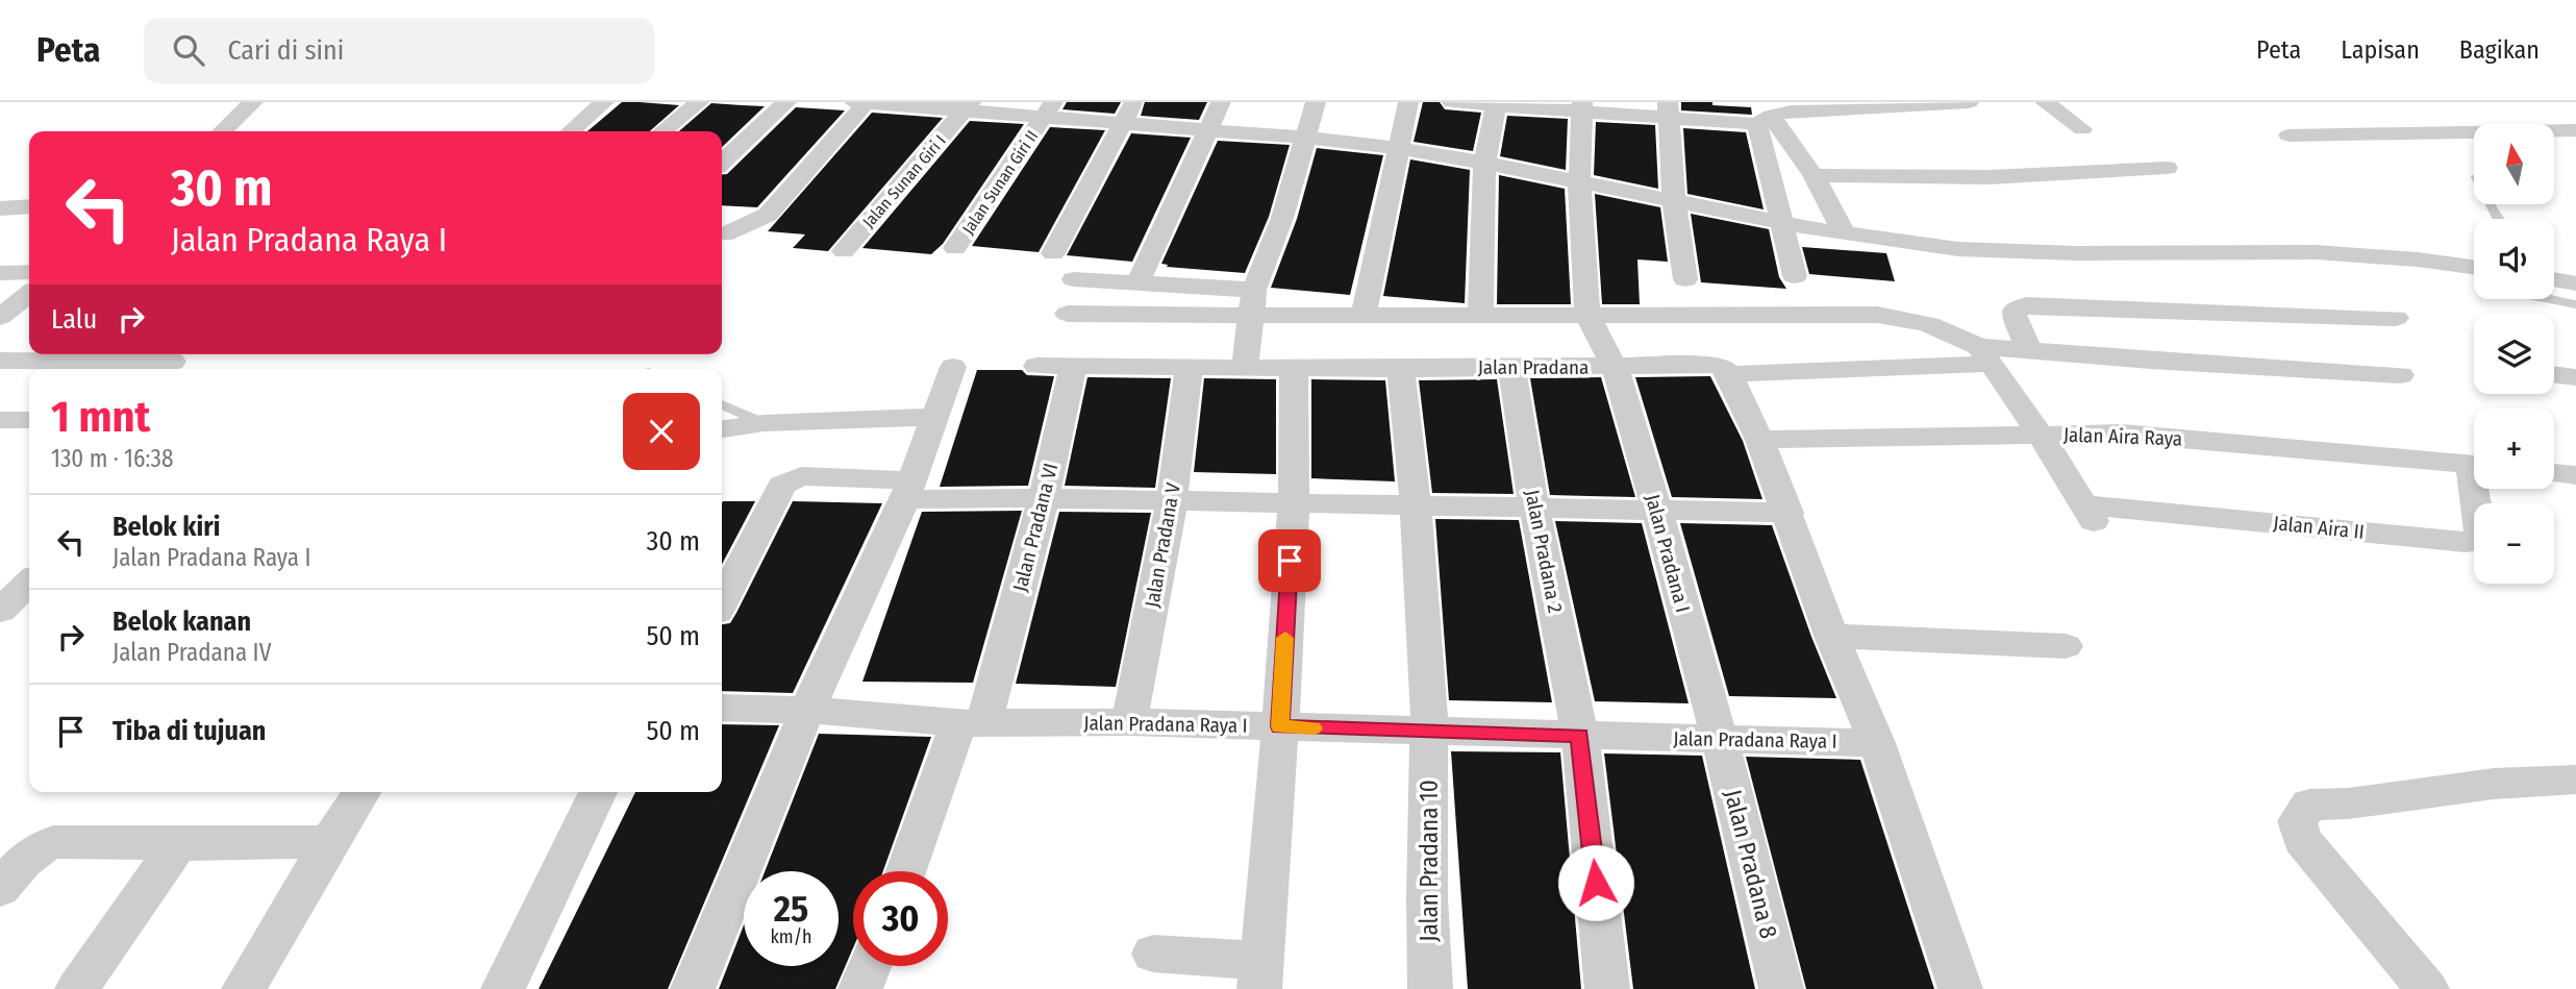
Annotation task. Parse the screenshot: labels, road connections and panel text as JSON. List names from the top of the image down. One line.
{"streets":{"street":["Jalan Sunan Giri I","Jalan Sunan Giri II","Jalan Pradana","Jalan Aira Raya","Jalan Pradana VI","Jalan Aira II","Jalan Pradana V","Jalan Pradana 2","Jalan Pradana I","Jalan Pradana Raya I","Jalan Pradana 10","Jalan Pradana 8"]},"crossings":[["Jalan Pradana","Jalan Pradana VI"],["Jalan Pradana","Jalan Pradana V"],["Jalan Pradana","Jalan Pradana 2"],["Jalan Pradana","Jalan Pradana I"],["Jalan Pradana","Jalan Pradana 10"],["Jalan Aira Raya","Jalan Aira II"],["Jalan Pradana VI","Jalan Pradana Raya I"],["Jalan Pradana V","Jalan Pradana Raya I"],["Jalan Pradana 2","Jalan Pradana Raya I"],["Jalan Pradana I","Jalan Pradana Raya I"],["Jalan Pradana I","Jalan Pradana 8"],["Jalan Pradana Raya I","Jalan Pradana 10"],["Jalan Pradana Raya I","Jalan Pradana 8"]],"north":"top","page":{"header":"Peta","search":"Cari di sini","nav":["Peta","Lapisan","Bagikan"],"map_buttons":["+","−"],"turn":["30 m","Jalan Pradana Raya I"],"then":"Lalu","heading":["1 mnt","130 m · 16:38"],"list":[{"name":"Belok kiri","note":"Jalan Pradana Raya I","value":"30 m"},{"name":"Belok kanan","note":"Jalan Pradana IV","value":"50 m"},{"name":"Tiba di tujuan","value":"50 m"}],"speed":"25 km/h","limit":"30"}}
